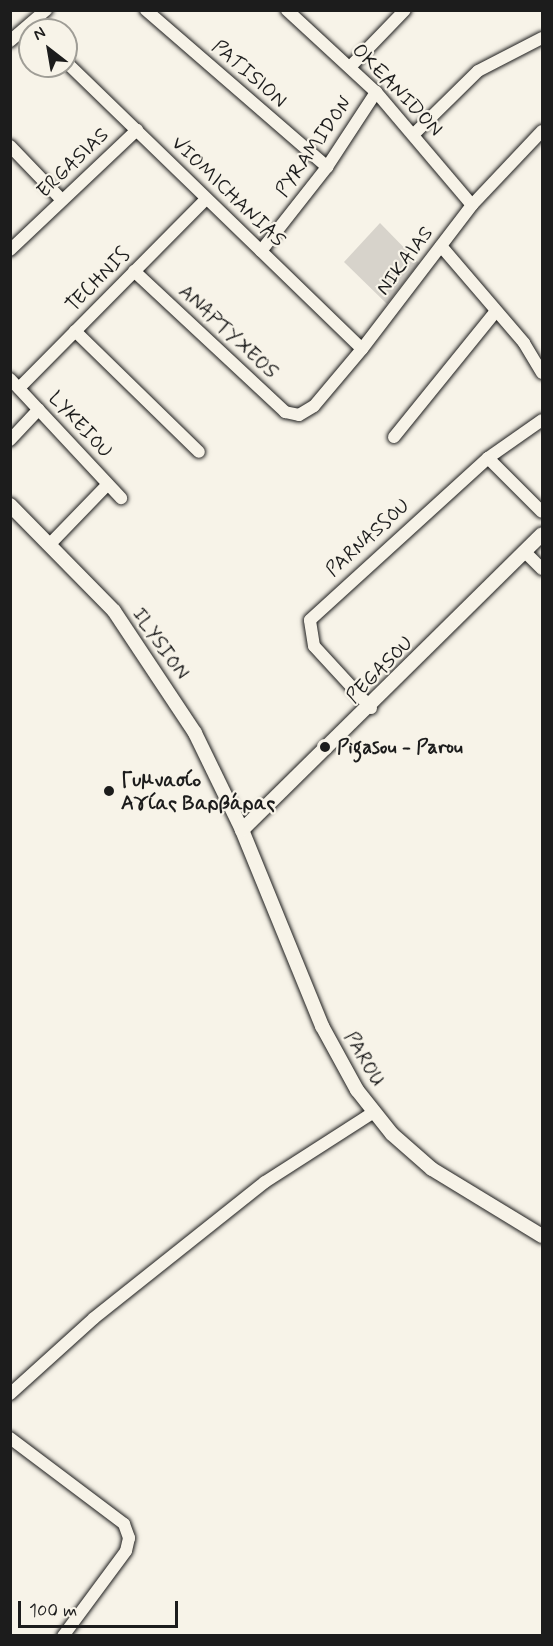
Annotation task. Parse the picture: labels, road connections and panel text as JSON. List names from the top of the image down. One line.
{"streets":{"street":["PATISION","OKEANIDON","PYRAMIDON","ERGASIAS","VIOMICHANIAS","NIKAIAS","TECHNIS","ANAPTYXEOS","LYKEIOU","PARNASSOU","ILYSION","PEGASOU","PAROU"]},"crossings":[["PATISION","PYRAMIDON"],["OKEANIDON","PYRAMIDON"],["OKEANIDON","NIKAIAS"],["PYRAMIDON","VIOMICHANIAS"],["ERGASIAS","VIOMICHANIAS"],["VIOMICHANIAS","NIKAIAS"],["VIOMICHANIAS","TECHNIS"],["NIKAIAS","ANAPTYXEOS"],["TECHNIS","ANAPTYXEOS"],["TECHNIS","LYKEIOU"],["PARNASSOU","PEGASOU"],["ILYSION","PEGASOU"],["ILYSION","PAROU"],["PEGASOU","PAROU"]],"places":["Pigasou - Parou","Γυμνασίο Αγίας Βαρβάρας"],"scale_bar":"100 m","north":"top left"}
